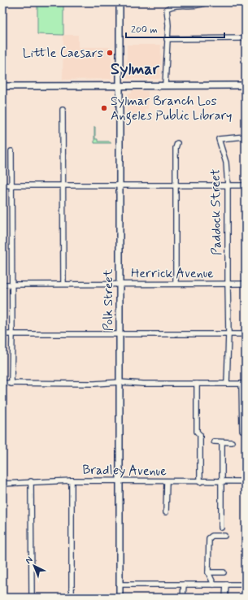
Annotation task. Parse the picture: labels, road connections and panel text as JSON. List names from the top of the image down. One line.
{"streets":{"main road":["Polk Street"],"street":["Paddock Street","Herrick Avenue","Bradley Avenue"]},"crossings":[["Paddock Street","Herrick Avenue"],["Herrick Avenue","Polk Street"],["Polk Street","Bradley Avenue"]],"districts":["Sylmar"],"places":["Little Caesars","Sylmar Branch Los Angeles Public Library"],"scale_bar":"200 m","north":"top left"}
